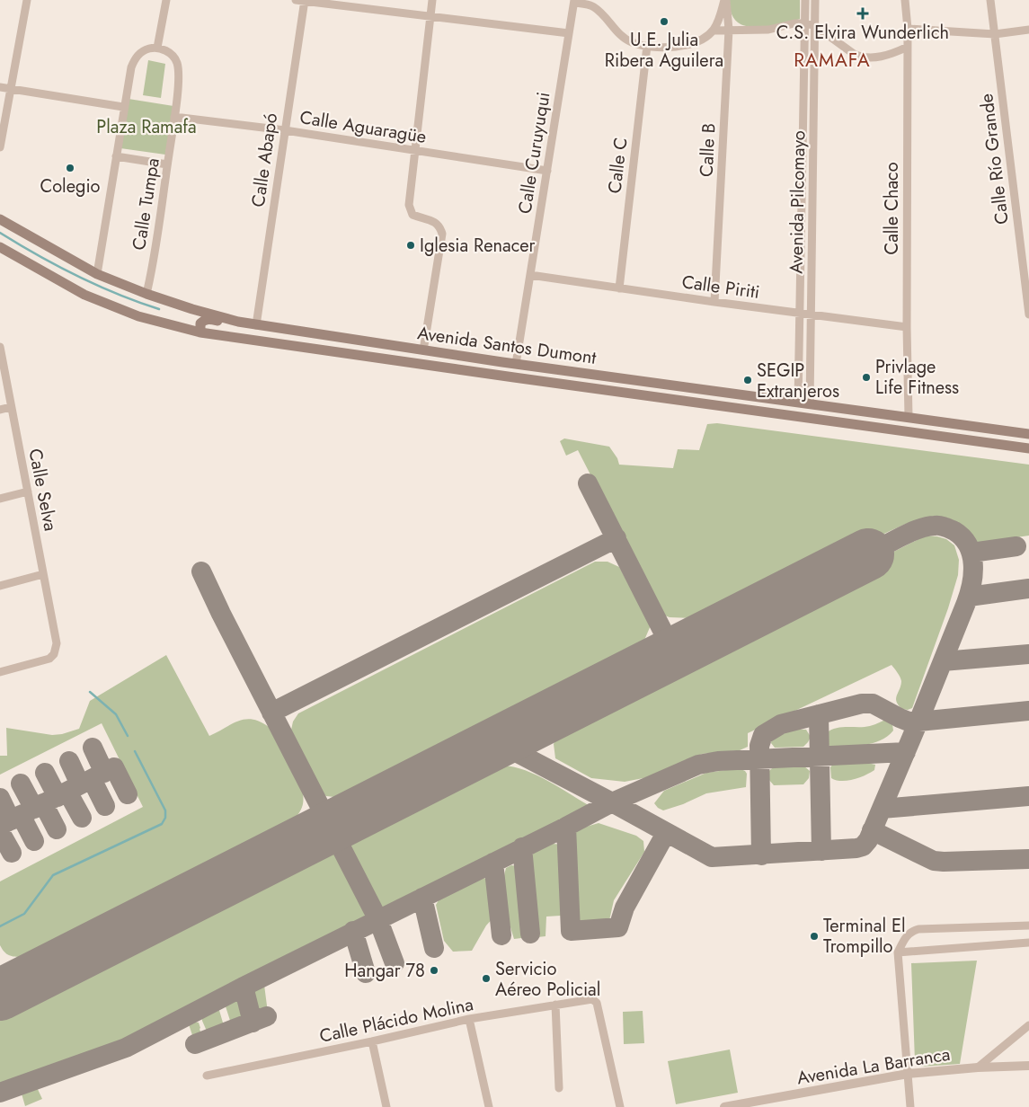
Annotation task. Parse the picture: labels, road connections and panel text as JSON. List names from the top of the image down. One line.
{"streets":{"main road":["Avenida Santos Dumont"],"street":["Calle Aguaragüe","Calle B","Calle Curuyuqui","Calle Río Grande","Calle Abapó","Calle C","Avenida Pilcomayo","Calle Tumpa","Calle Chaco","Calle Piriti","Calle Selva","Calle Plácido Molina","Avenida La Barranca"]},"crossings":[["Calle Aguaragüe","Calle Curuyuqui"],["Calle Aguaragüe","Calle Abapó"],["Calle Aguaragüe","Calle Tumpa"],["Calle B","Calle Piriti"],["Calle Curuyuqui","Calle Piriti"],["Calle Curuyuqui","Avenida Santos Dumont"],["Calle Abapó","Avenida Santos Dumont"],["Calle C","Calle Piriti"],["Avenida Pilcomayo","Calle Piriti"],["Avenida Pilcomayo","Avenida Santos Dumont"],["Calle Tumpa","Avenida Santos Dumont"],["Calle Chaco","Calle Piriti"],["Calle Chaco","Avenida Santos Dumont"]],"districts":["RAMAFA"],"parks":["Plaza Ramafa"],"places":{"health":["C.S. Elvira Wunderlich"],"other":["U.E. Julia Ribera Aguilera","Colegio","Iglesia Renacer","Privlage Life Fitness","SEGIP Extranjeros","Terminal El Trompillo","Hangar 78","Servicio Aéreo Policial"]}}
